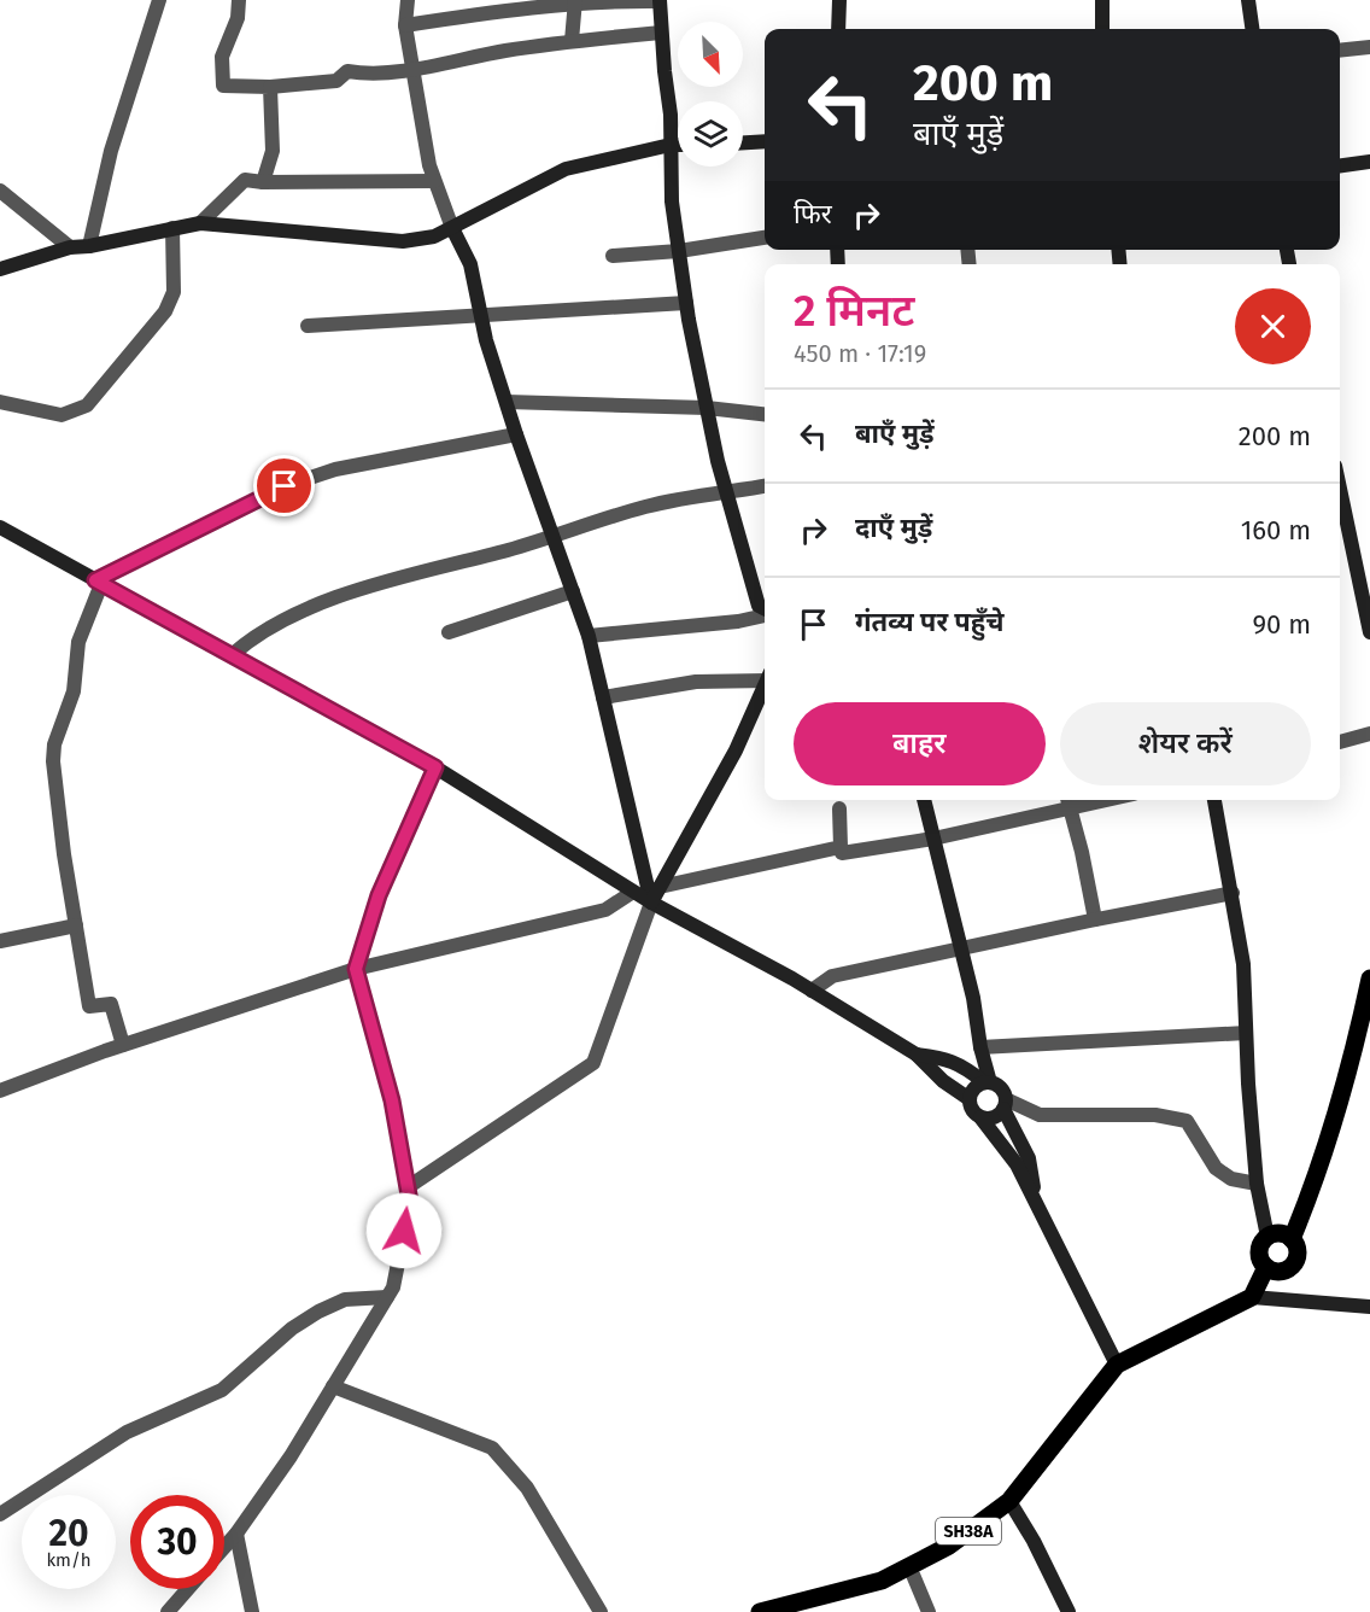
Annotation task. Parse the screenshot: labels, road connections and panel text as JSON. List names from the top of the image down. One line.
{"streets":{"main road":["SH38A"]},"north":"bottom right","page":{"turn":["200 m","बाएँ मुड़ें"],"then":"फिर","heading":["2 मिनट","450 m · 17:19"],"list":[{"name":"बाएँ मुड़ें","value":"200 m"},{"name":"दाएँ मुड़ें","value":"160 m"},{"name":"गंतव्य पर पहुँचे","value":"90 m"}],"buttons":["बाहर","शेयर करें"],"speed":"20 km/h","limit":"30"}}
